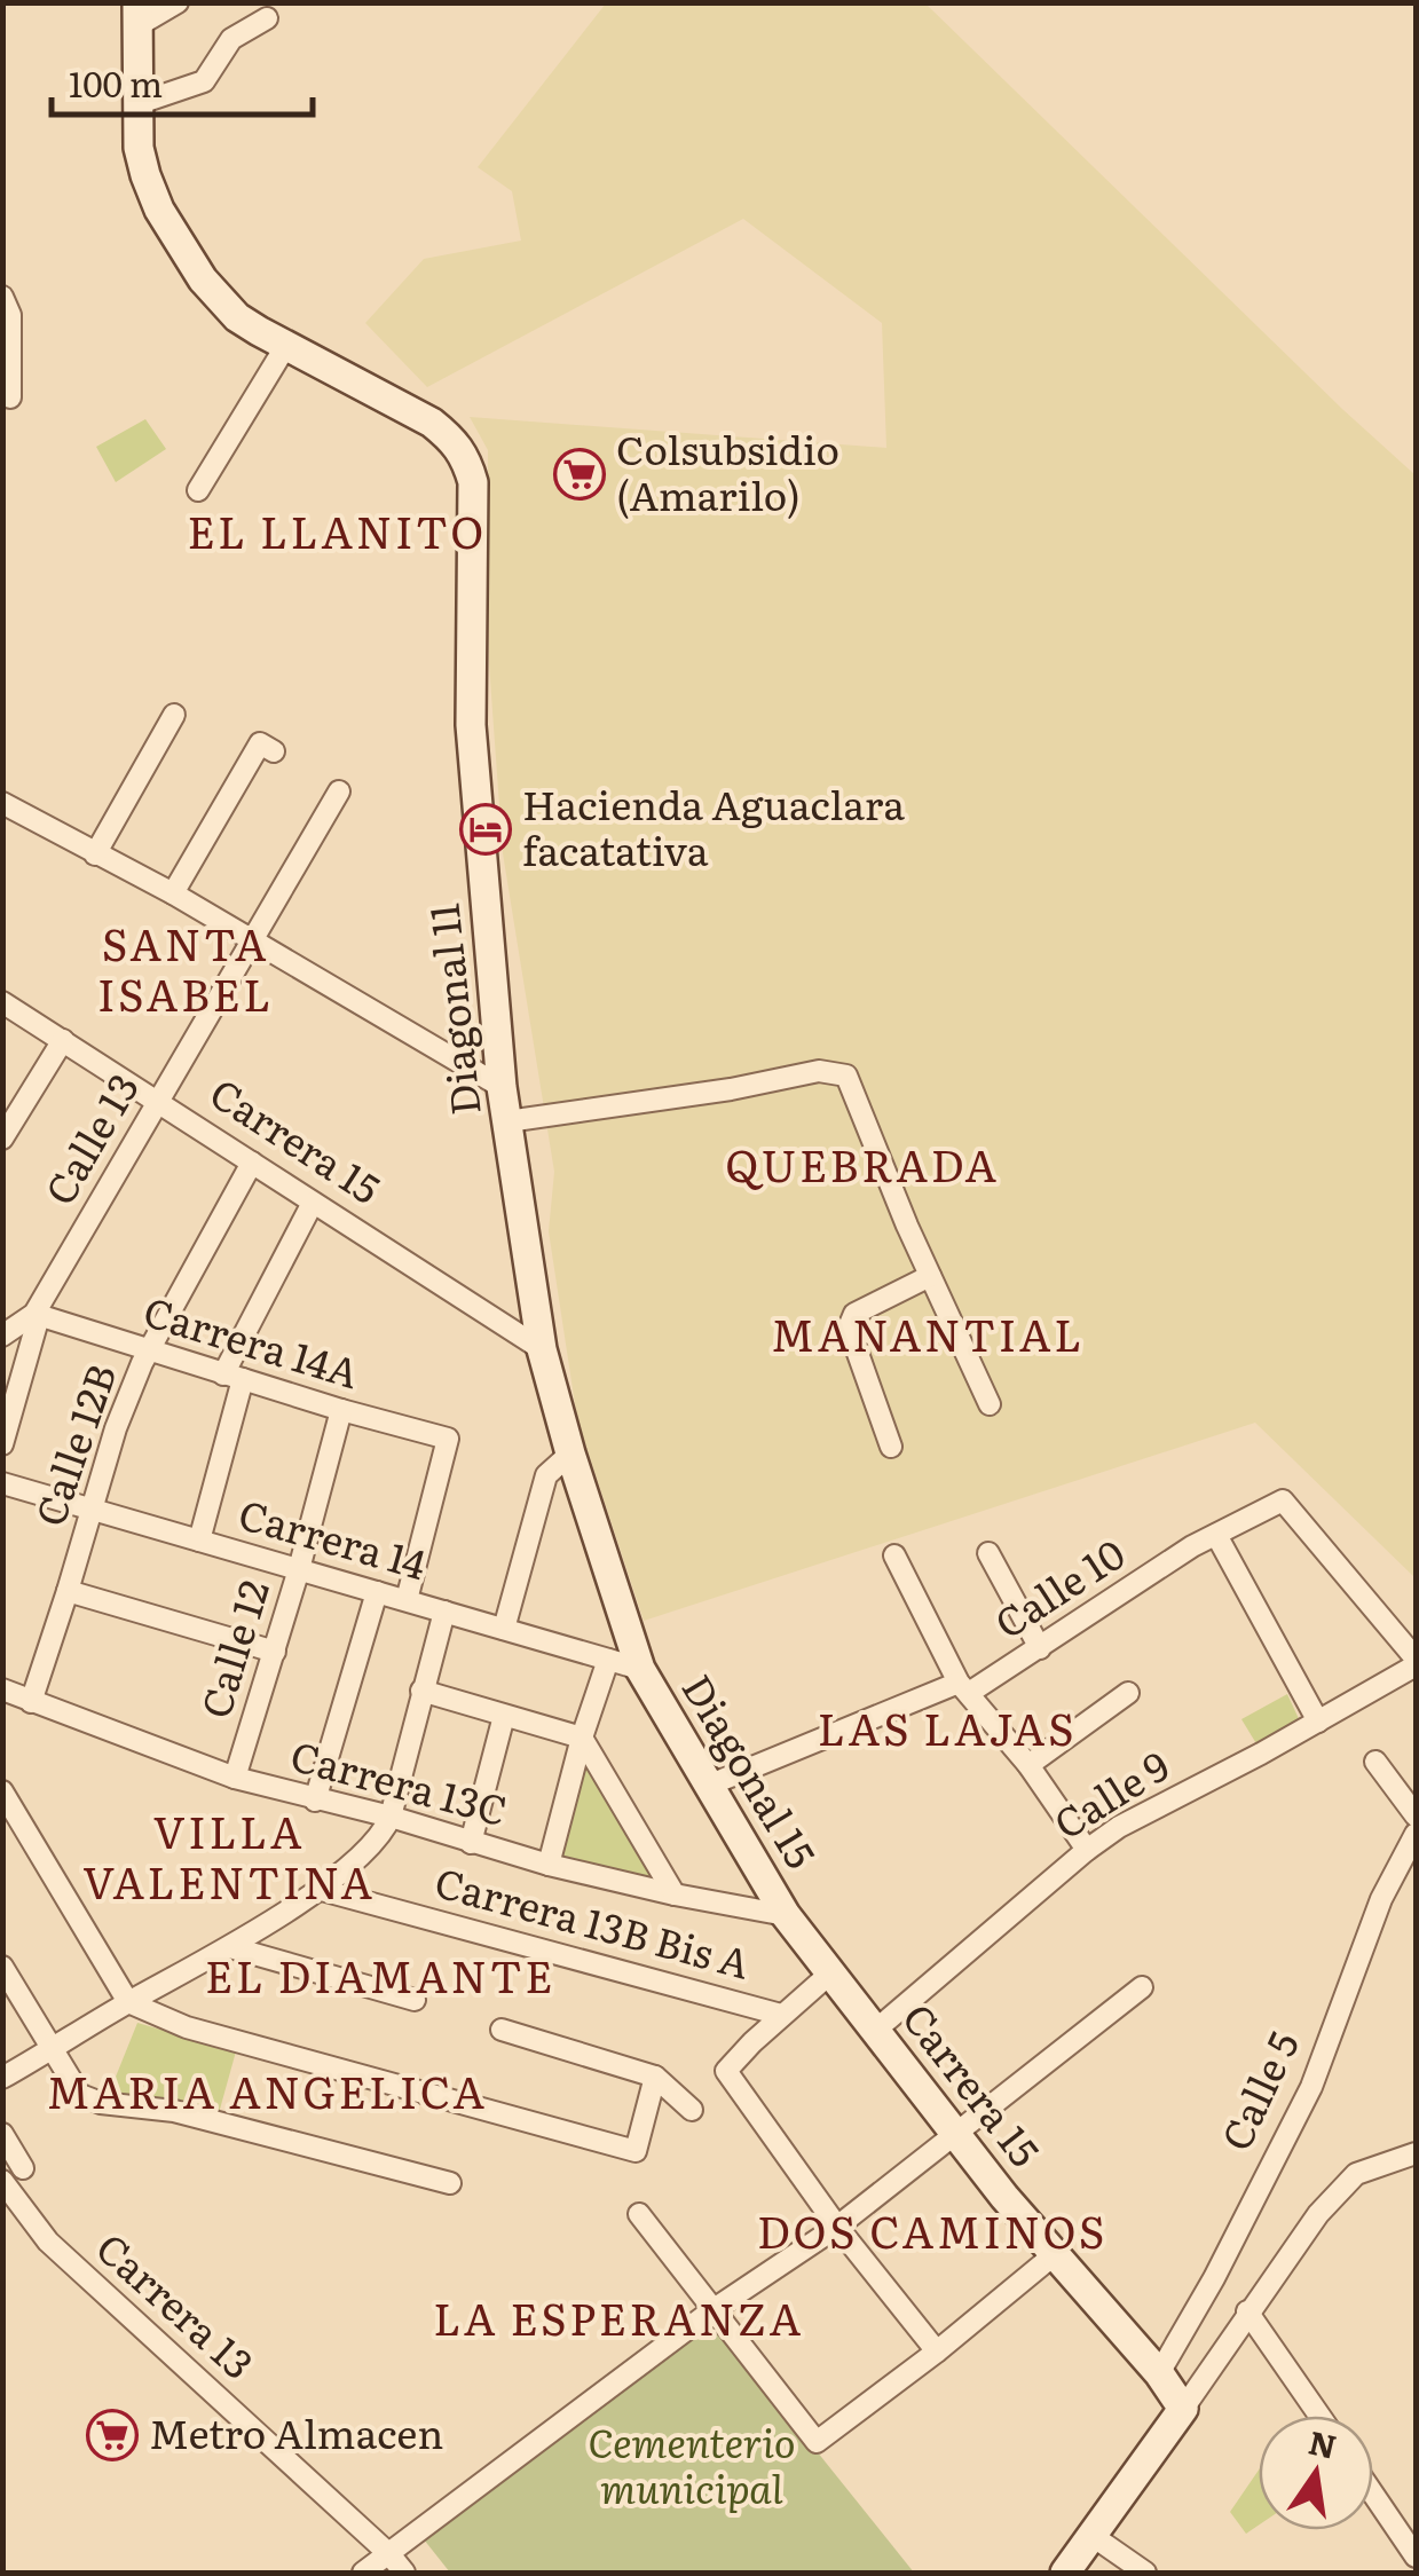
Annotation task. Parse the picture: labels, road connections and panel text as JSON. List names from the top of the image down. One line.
{"streets":{"street":["Diagonal 11","Calle 13","Carrera 15","Carrera 14A","Calle 12B","Carrera 14","Calle 10","Calle 12","Diagonal 15","Carrera 13C","Calle 9","Carrera 13B Bis A","Calle 5","Carrera 13"]},"crossings":[["Diagonal 11","Carrera 15"],["Diagonal 11","Carrera 14"],["Diagonal 11","Diagonal 15"],["Calle 13","Carrera 15"],["Calle 13","Carrera 14A"],["Carrera 15","Calle 12B"],["Carrera 15","Diagonal 15"],["Carrera 15","Carrera 13C"],["Carrera 15","Calle 9"],["Carrera 15","Calle 5"],["Carrera 14A","Calle 12B"],["Carrera 14A","Carrera 14"],["Carrera 14A","Calle 12"],["Calle 12B","Carrera 14"],["Calle 12B","Carrera 13C"],["Carrera 14","Calle 12"],["Carrera 14","Diagonal 15"],["Calle 10","Diagonal 15"],["Calle 10","Calle 9"],["Calle 12","Carrera 13C"],["Diagonal 15","Carrera 13C"]],"districts":["EL LLANITO","SANTA ISABEL","QUEBRADA","MANANTIAL","LAS LAJAS","VILLA VALENTINA","EL DIAMANTE","MARIA ANGELICA","DOS CAMINOS","LA ESPERANZA"],"parks":["Cementerio municipal"],"places":{"supermarket":["Colsubsidio (Amarilo)","Metro Almacen"],"hotel":["Hacienda Aguaclara facatativa"]},"scale_bar":"100 m","north":"top"}
